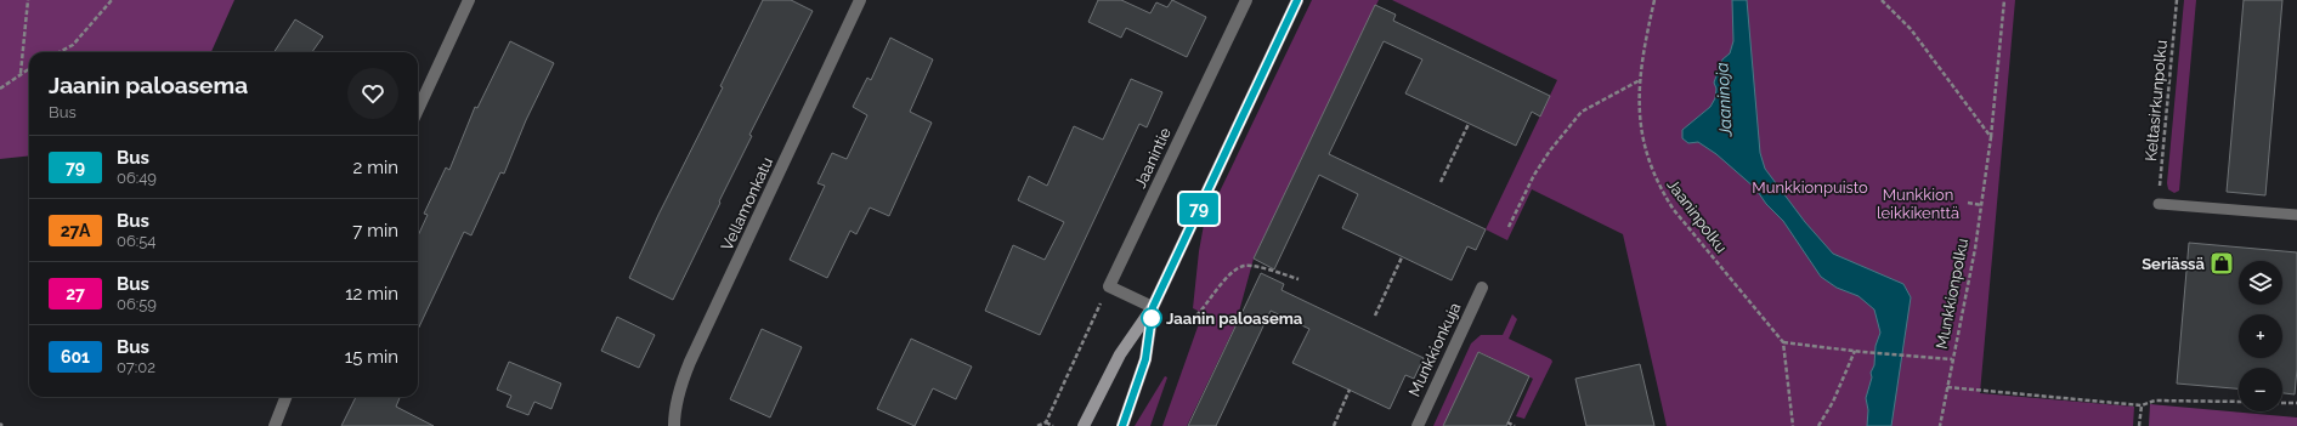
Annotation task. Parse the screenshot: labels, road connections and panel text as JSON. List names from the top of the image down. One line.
{"streets":{"street":["Jaanintie","Vellamonkatu","Munkkionkuja"],"path":["Keltasirkunpolku","Jaaninpolku","Munkkionpolku"]},"water":["Jaaninoja"],"parks":["Munkkionpuisto","Munkkion leikkikenttä"],"places":{"shop":["Seriässä"],"other":["Jaanin paloasema"]},"lines":["bus line 79"],"page":{"on_map":"79","heading":["Jaanin paloasema","Bus"],"list":[{"mark":"79","name":"Bus","note":"06:49","value":"2 min"},{"mark":"27A","name":"Bus","note":"06:54","value":"7 min"},{"mark":"27","name":"Bus","note":"06:59","value":"12 min"},{"mark":"601","name":"Bus","note":"07:02","value":"15 min"}],"map_buttons":["+","−"]}}
